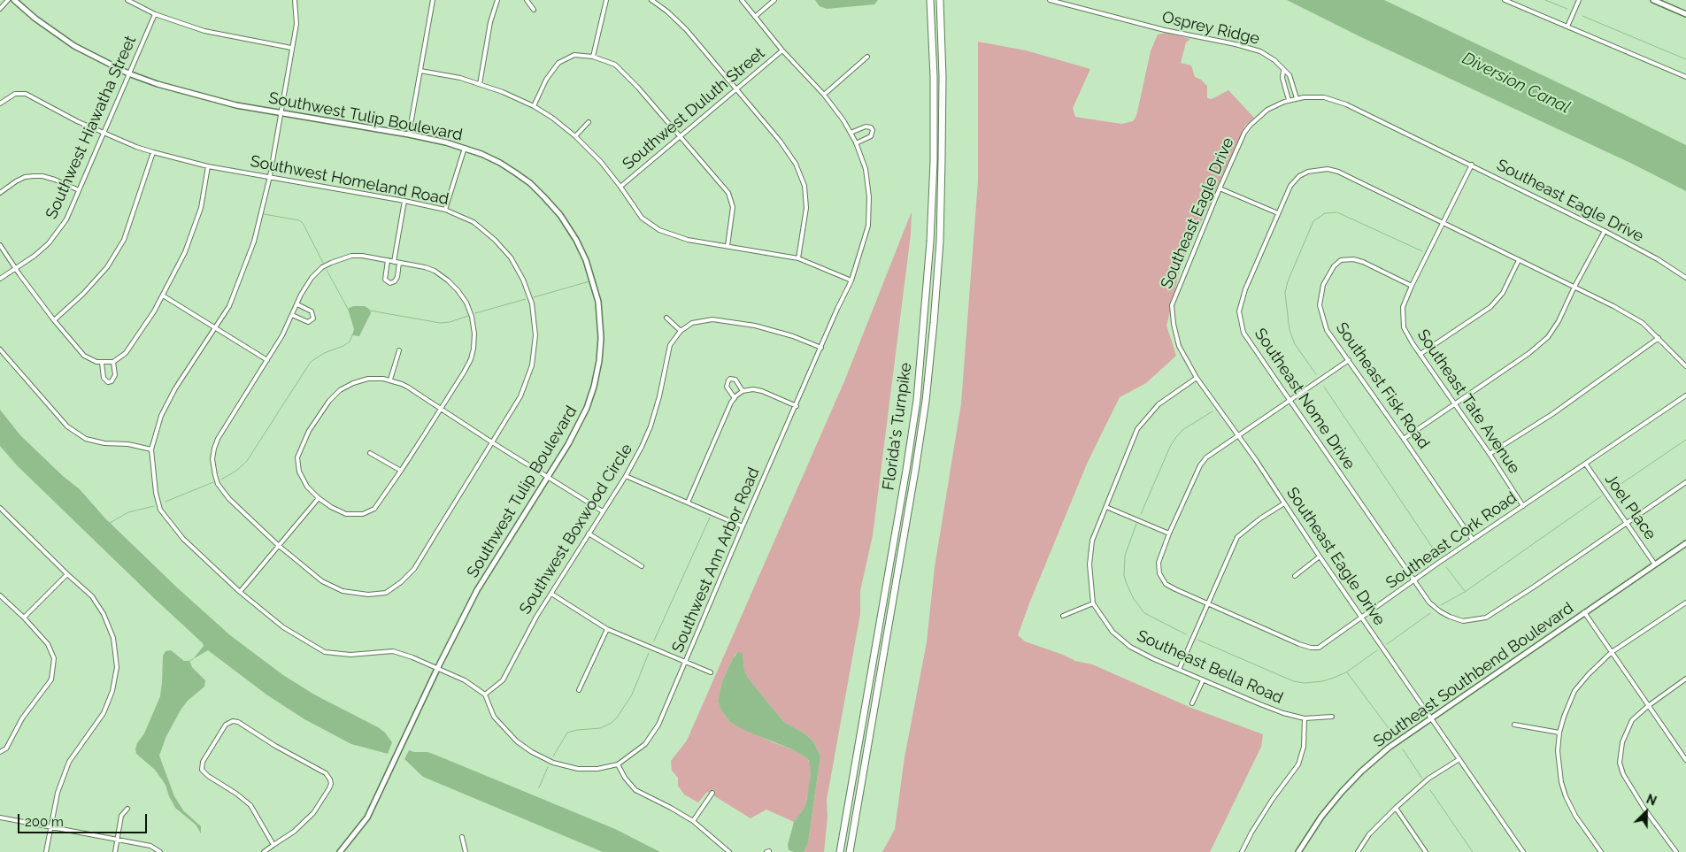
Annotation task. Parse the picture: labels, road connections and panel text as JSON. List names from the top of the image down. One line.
{"streets":{"highway":["Florida's Turnpike"],"street":["Osprey Ridge","Southwest Duluth Street","Southwest Tulip Boulevard","Southwest Hiawatha Street","Southwest Homeland Road","Southeast Eagle Drive","Southeast Fisk Road","Southeast Nome Drive","Southeast Tate Avenue","Joel Place","Southwest Boxwood Circle","Southeast Cork Road","Southwest Ann Arbor Road","Southeast Bella Road","Southeast Southbend Boulevard"]},"crossings":[["Osprey Ridge","Southeast Eagle Drive"],["Southwest Duluth Street","Southwest Ann Arbor Road"],["Southwest Tulip Boulevard","Southwest Hiawatha Street"],["Southwest Hiawatha Street","Southwest Homeland Road"],["Southeast Eagle Drive","Southeast Tate Avenue"],["Southeast Eagle Drive","Southeast Cork Road"],["Southeast Eagle Drive","Southeast Bella Road"],["Southeast Eagle Drive","Southeast Southbend Boulevard"],["Southeast Fisk Road","Southeast Tate Avenue"],["Southeast Fisk Road","Southeast Cork Road"],["Southeast Nome Drive","Southeast Tate Avenue"],["Southeast Nome Drive","Joel Place"],["Southeast Nome Drive","Southeast Cork Road"],["Southeast Tate Avenue","Southeast Cork Road"],["Joel Place","Southeast Cork Road"],["Joel Place","Southeast Southbend Boulevard"],["Southwest Boxwood Circle","Southwest Ann Arbor Road"]],"water":["Diversion Canal"],"scale_bar":"200 m","north":"top right"}
